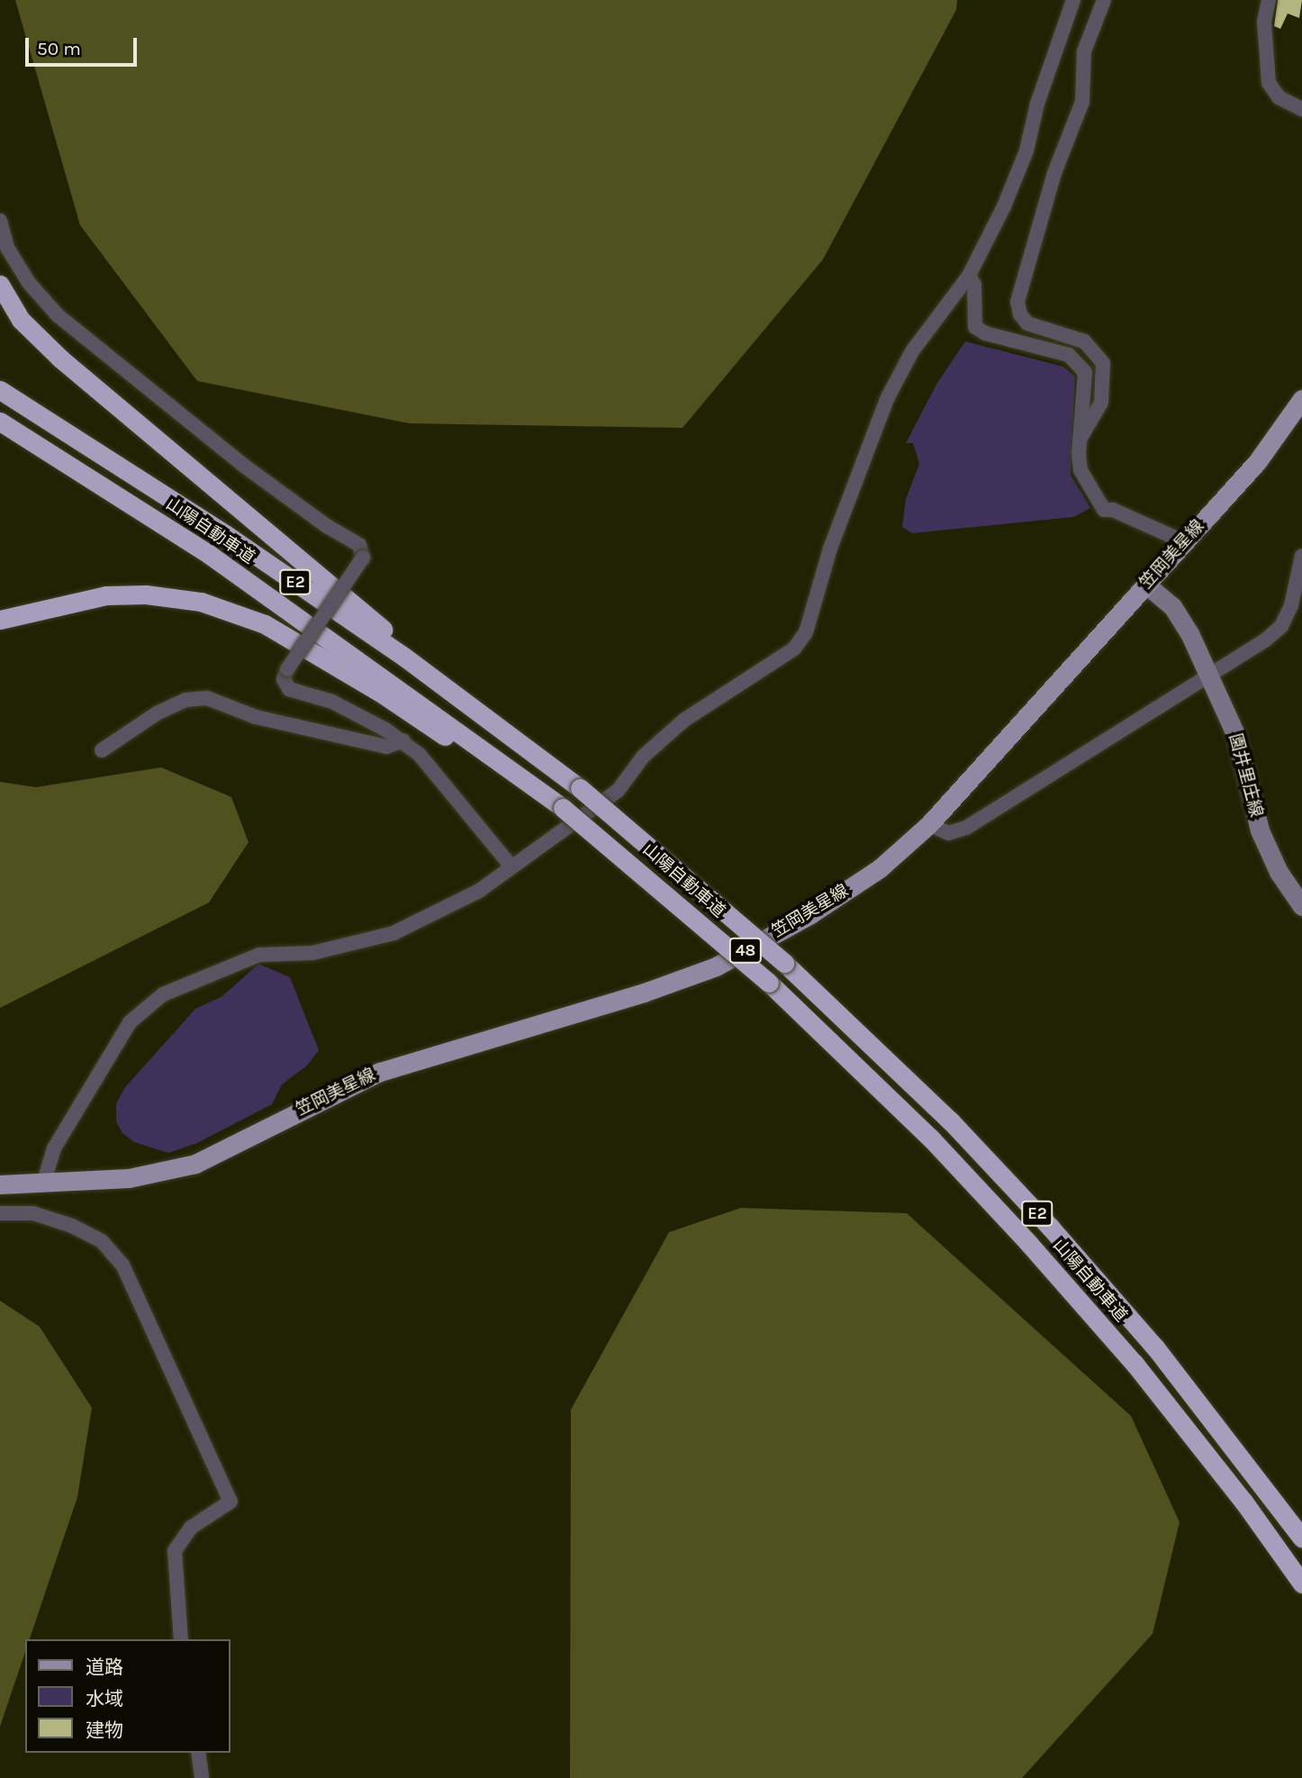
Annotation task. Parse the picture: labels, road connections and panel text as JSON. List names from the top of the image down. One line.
{"streets":{"highway":["山陽自動車道","E2"],"main road":["笠岡美星線","園井里庄線","48"]},"crossings":[["笠岡美星線","園井里庄線"]],"legend":["道路","水域","建物"],"scale_bar":"50 m"}
